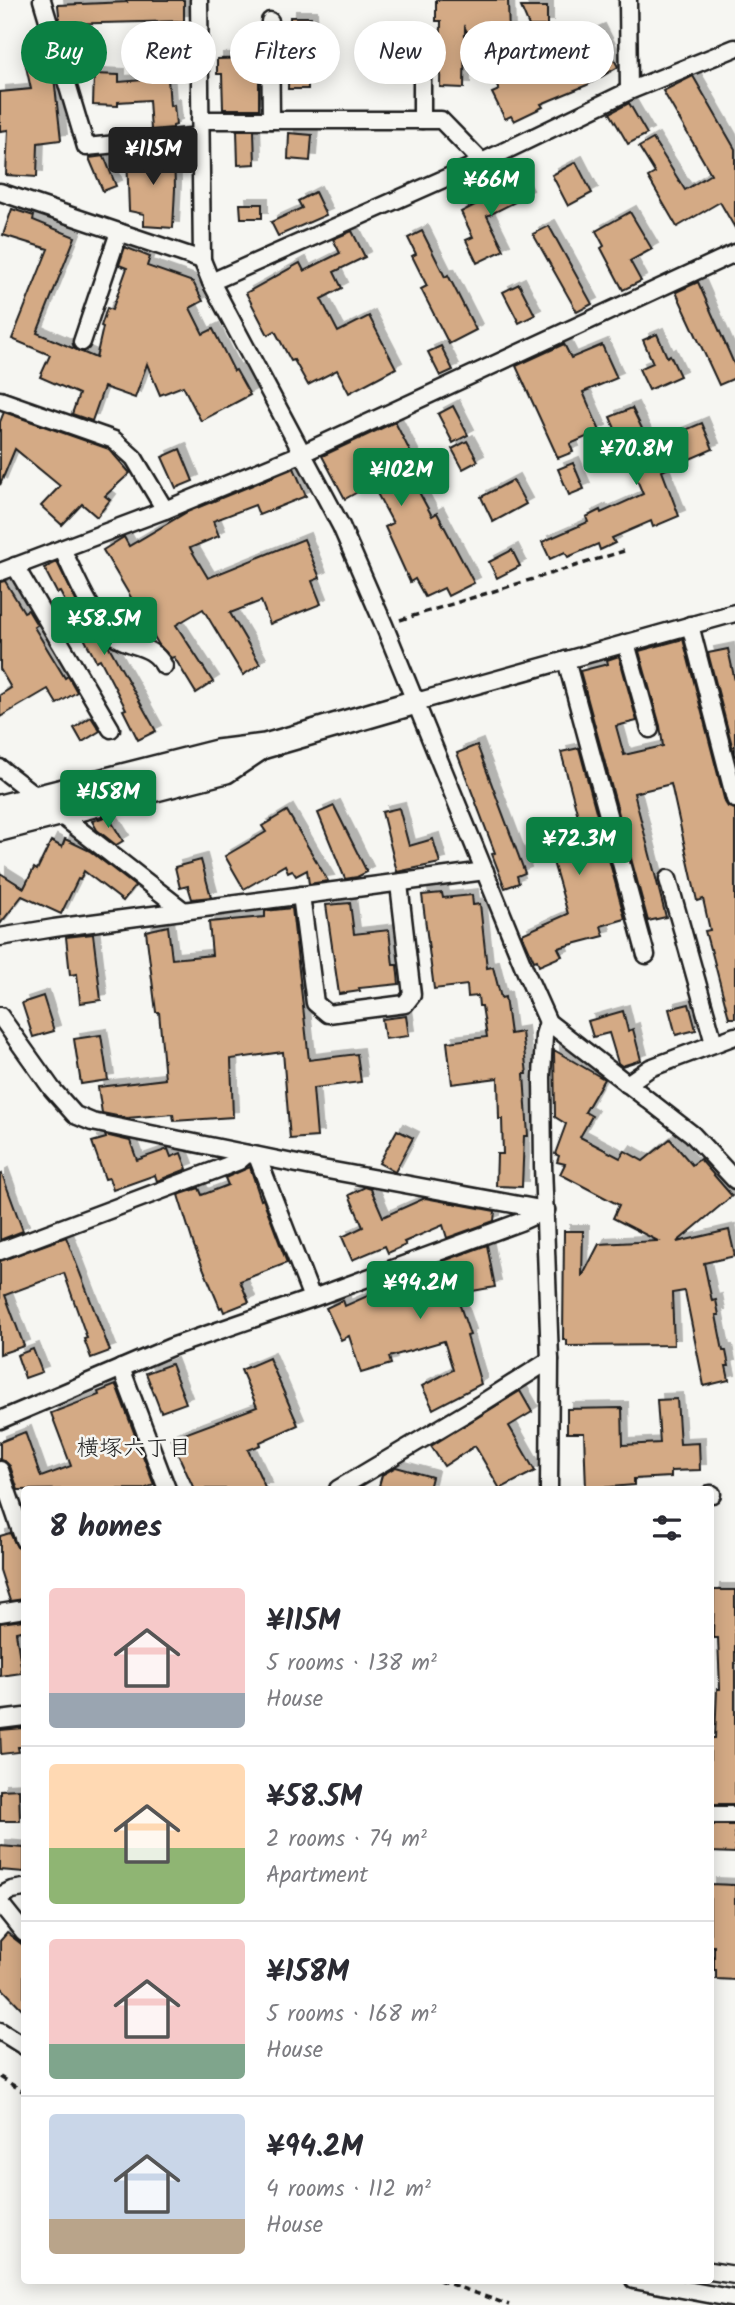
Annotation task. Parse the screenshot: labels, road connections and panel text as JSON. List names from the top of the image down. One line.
{"districts":["横塚六丁目"],"page":{"chip":["Buy","Rent","Filters","New","Apartment"],"price":["¥115M","¥66M","¥70.8M","¥102M","¥58.5M","¥158M","¥72.3M","¥94.2M"],"heading":"8 homes","list":[{"name":"¥115M","note":"5 rooms · 138 m² · House"},{"name":"¥58.5M","note":"2 rooms · 74 m² · Apartment"},{"name":"¥158M","note":"5 rooms · 168 m² · House"},{"name":"¥94.2M","note":"4 rooms · 112 m² · House"}]}}
